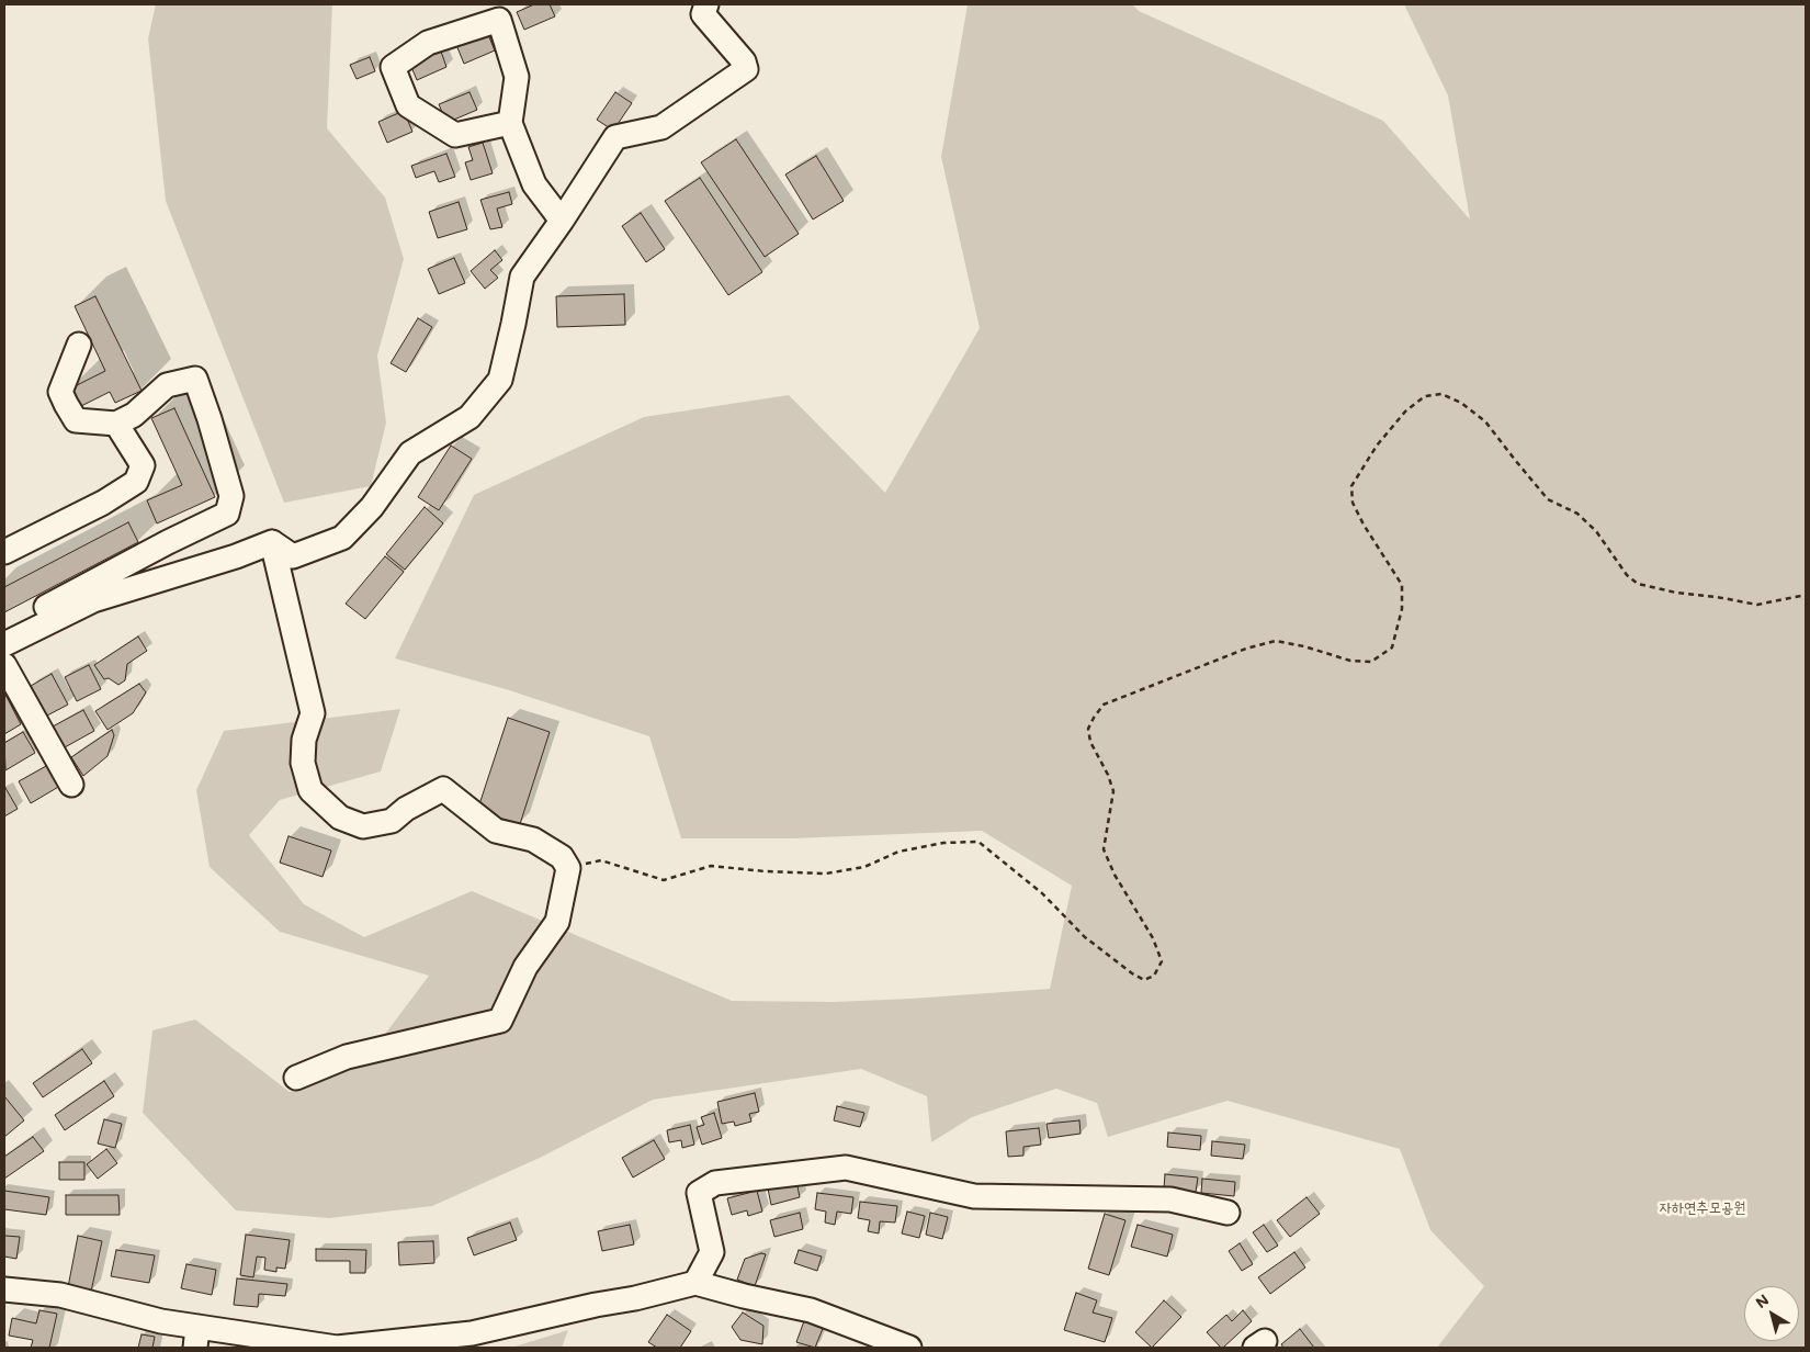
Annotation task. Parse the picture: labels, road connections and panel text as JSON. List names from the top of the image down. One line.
{"parks":["자하연추모공원"],"north":"top left"}
